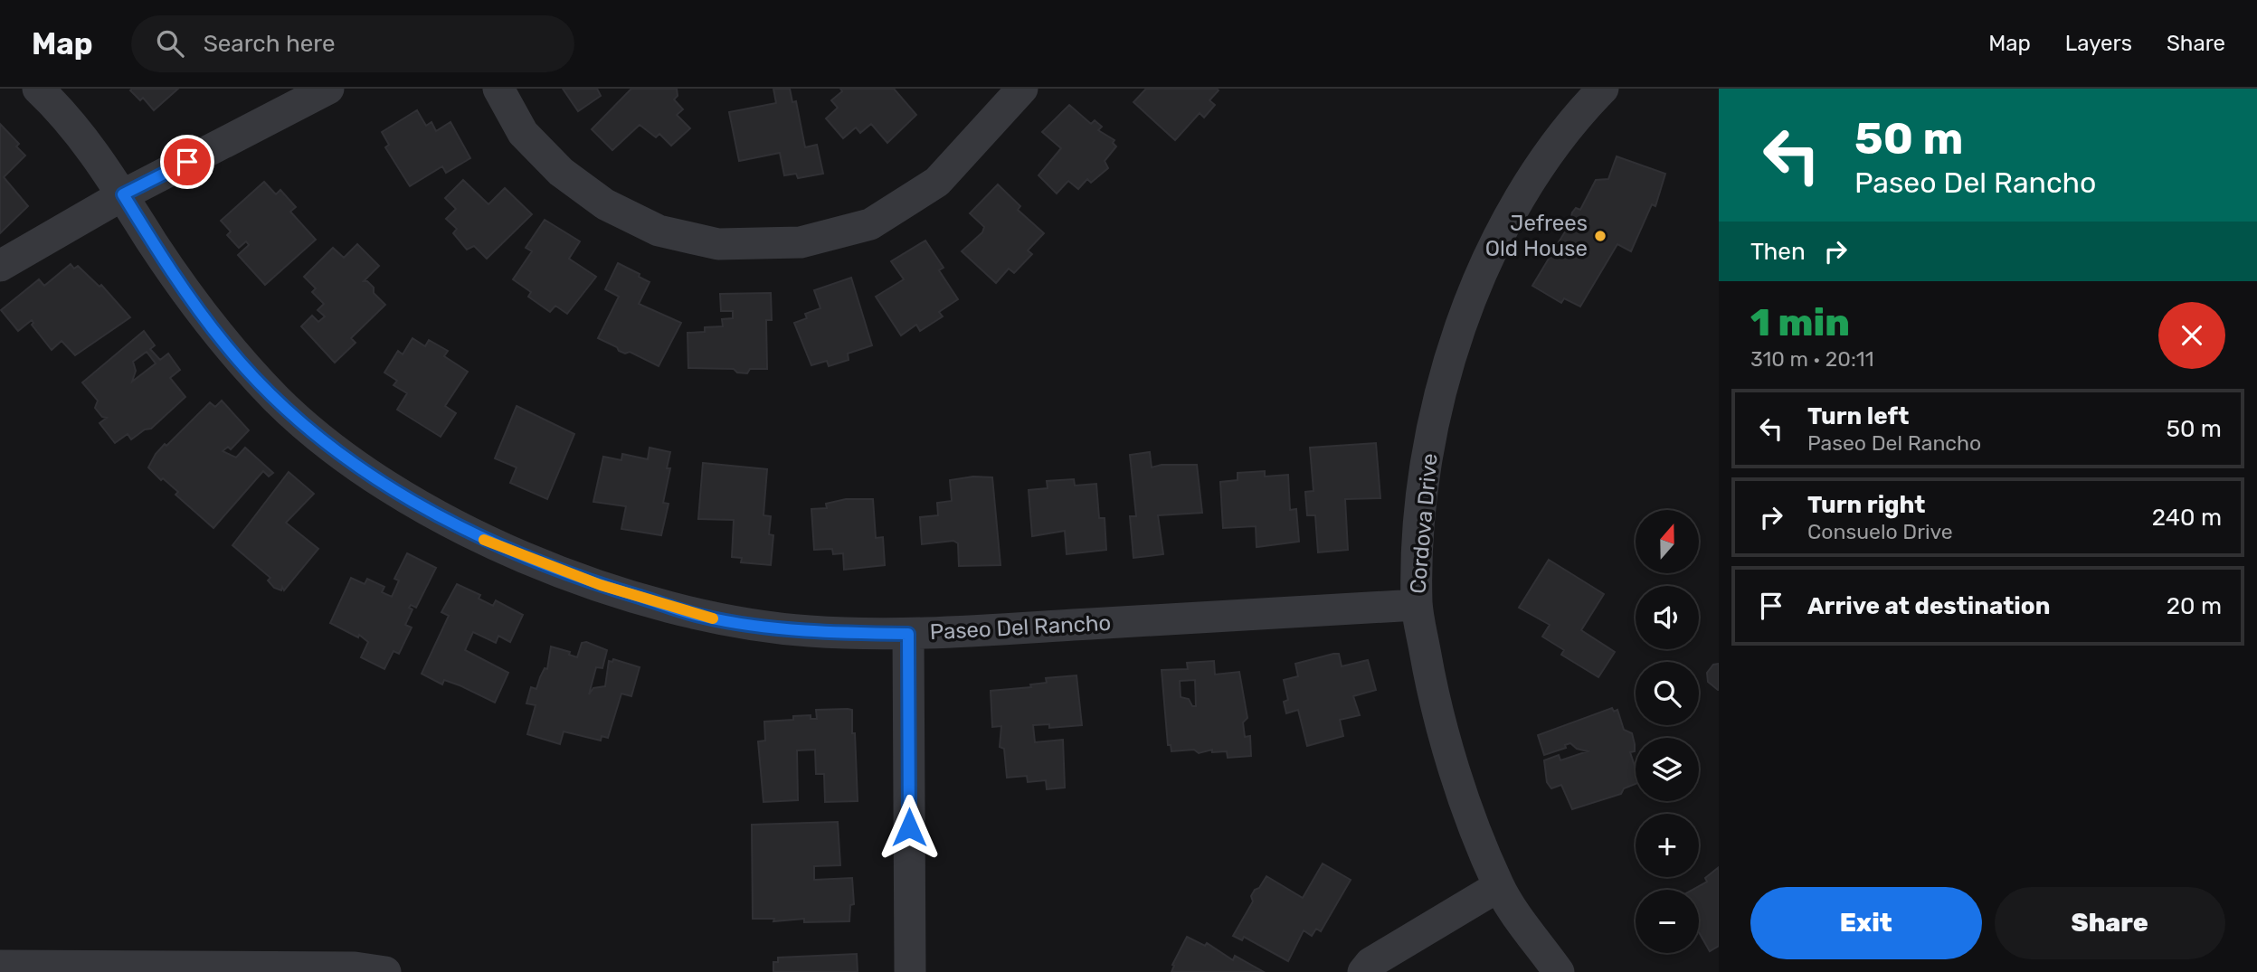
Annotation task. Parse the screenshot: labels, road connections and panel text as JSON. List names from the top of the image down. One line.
{"streets":{"street":["Cordova Drive","Paseo Del Rancho"]},"crossings":[["Cordova Drive","Paseo Del Rancho"]],"places":["Jefrees Old House"],"north":"top","page":{"header":"Map","search":"Search here","nav":["Map","Layers","Share"],"turn":["50 m","Paseo Del Rancho"],"then":"Then","heading":["1 min","310 m · 20:11"],"list":[{"name":"Turn left","note":"Paseo Del Rancho","value":"50 m"},{"name":"Turn right","note":"Consuelo Drive","value":"240 m"},{"name":"Arrive at destination","value":"20 m"}],"map_buttons":["+","−"],"buttons":["Exit","Share"]}}
